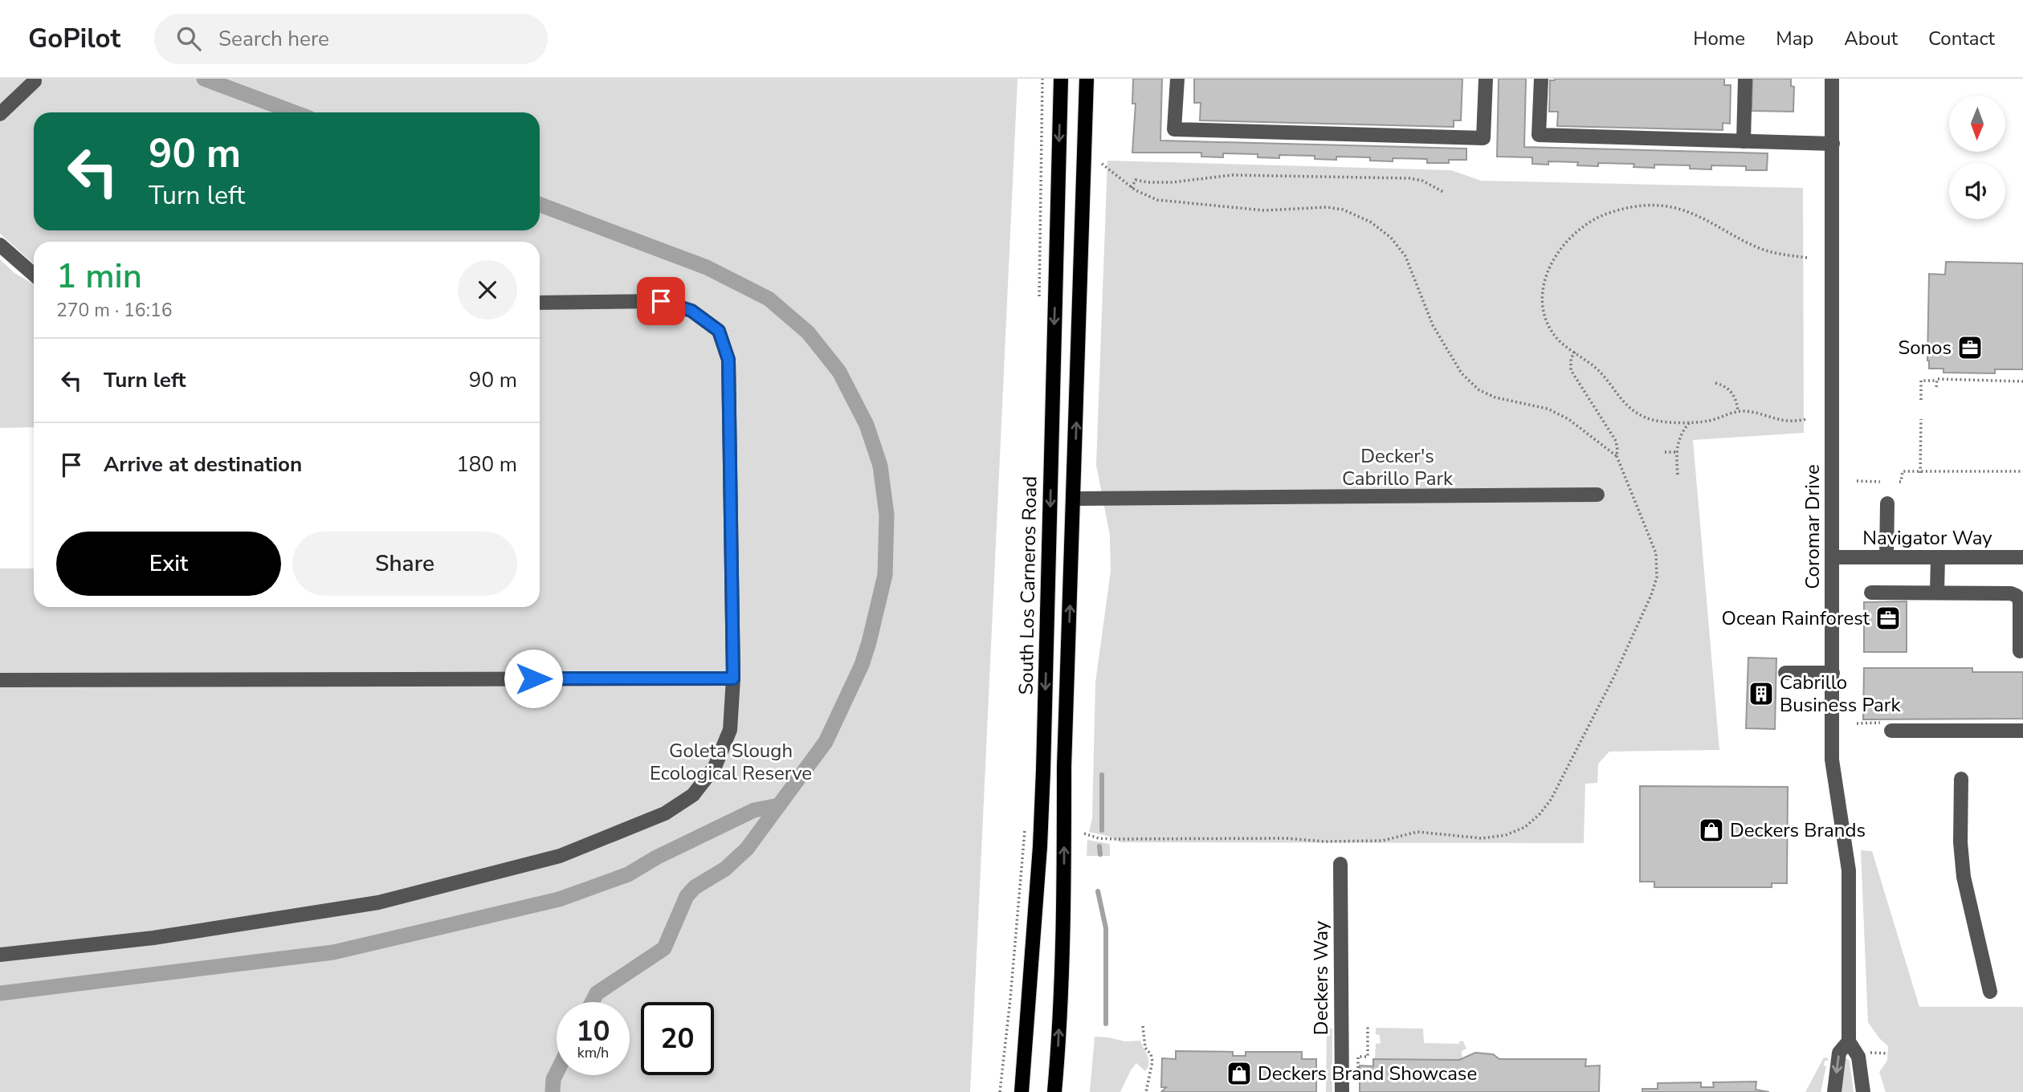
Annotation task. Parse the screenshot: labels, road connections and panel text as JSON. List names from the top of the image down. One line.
{"streets":{"main road":["South Los Carneros Road"],"street":["Coromar Drive","Navigator Way","Deckers Way"]},"crossings":[["Coromar Drive","Navigator Way"]],"parks":["Decker's Cabrillo Park","Goleta Slough Ecological Reserve"],"places":{"office":["Sonos","Ocean Rainforest"],"building":["Cabrillo Business Park"],"shop":["Deckers Brands","Deckers Brand Showcase"]},"north":"bottom","page":{"header":"GoPilot","search":"Search here","nav":["Home","Map","About","Contact"],"turn":["90 m","Turn left"],"heading":["1 min","270 m · 16:16"],"list":[{"name":"Turn left","value":"90 m"},{"name":"Arrive at destination","value":"180 m"}],"buttons":["Exit","Share"],"speed":"10 km/h","limit":"20"}}
